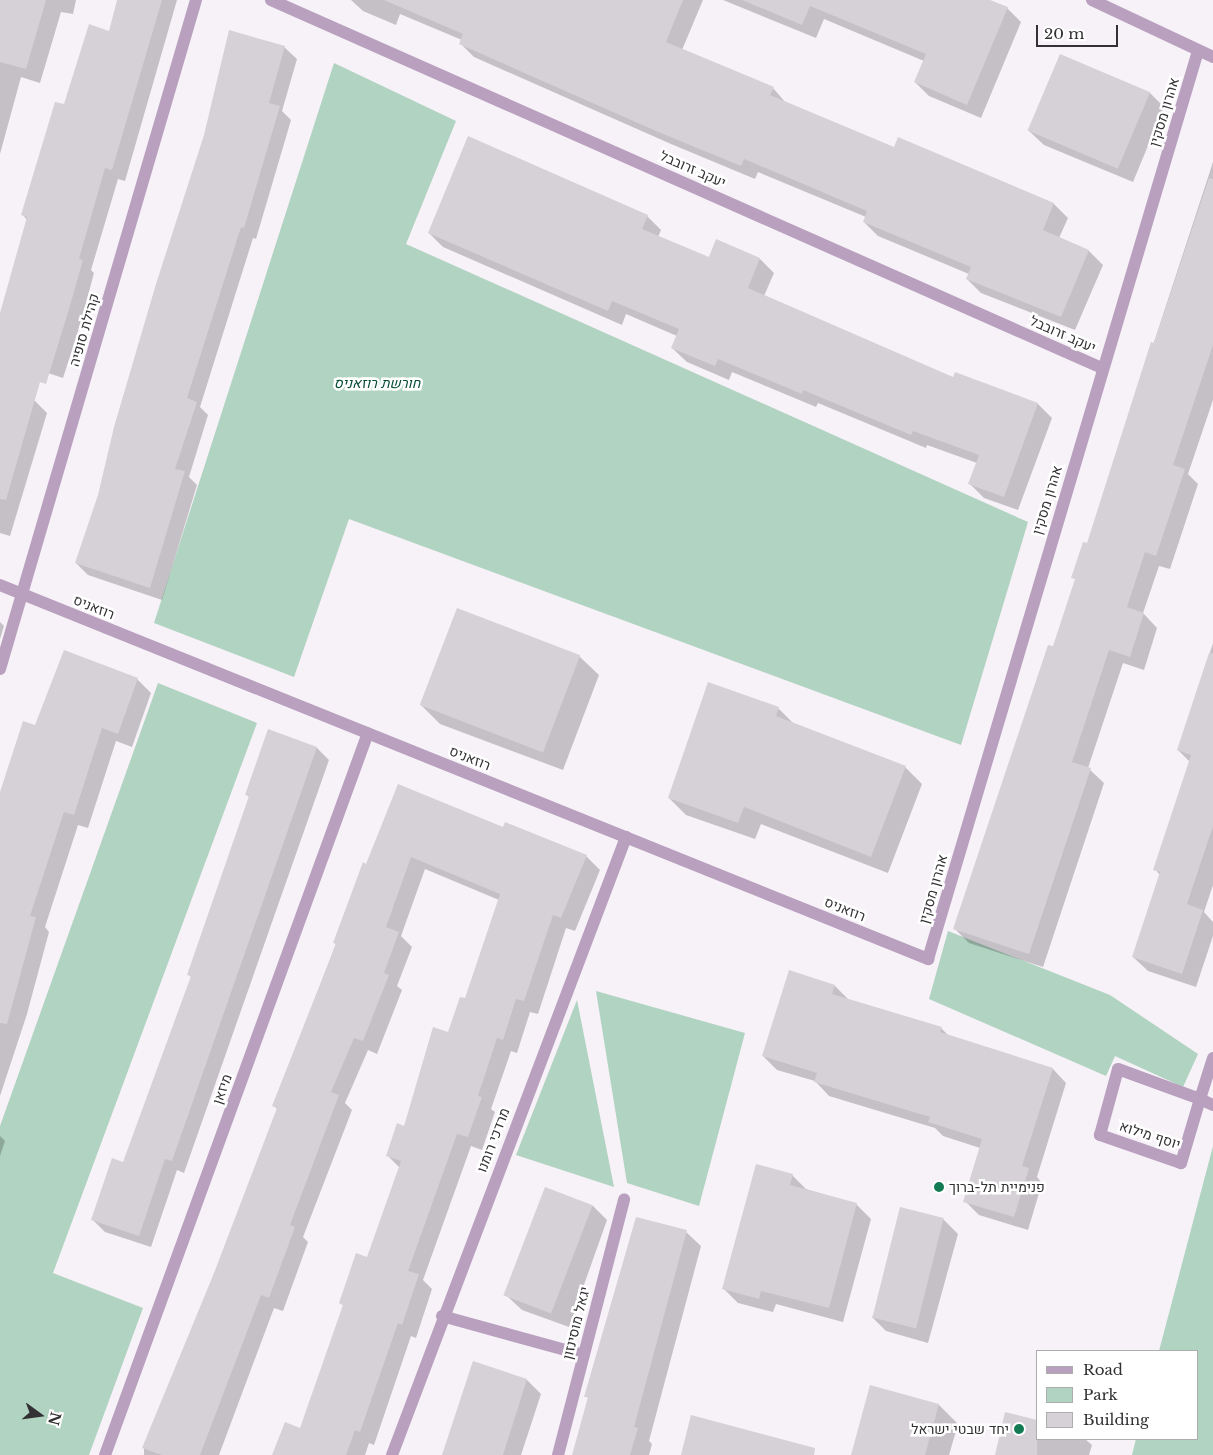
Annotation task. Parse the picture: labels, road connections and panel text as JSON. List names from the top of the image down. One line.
{"streets":{"street":["אהרון מסקין","יעקב זרובבל","קהילת סופיה","רוזאניס","מיזאן","יוסף מילוא","מרדכי רומנו","יגאל מוסינזון"]},"crossings":[["אהרון מסקין","יעקב זרובבל"],["אהרון מסקין","רוזאניס"],["קהילת סופיה","רוזאניס"],["רוזאניס","מיזאן"],["רוזאניס","מרדכי רומנו"]],"parks":["חורשת רוזאניס"],"places":["פנימיית תל-ברוך","יחד שבטי ישראל"],"legend":["Road","Park","Building"],"scale_bar":"20 m","north":"right"}
